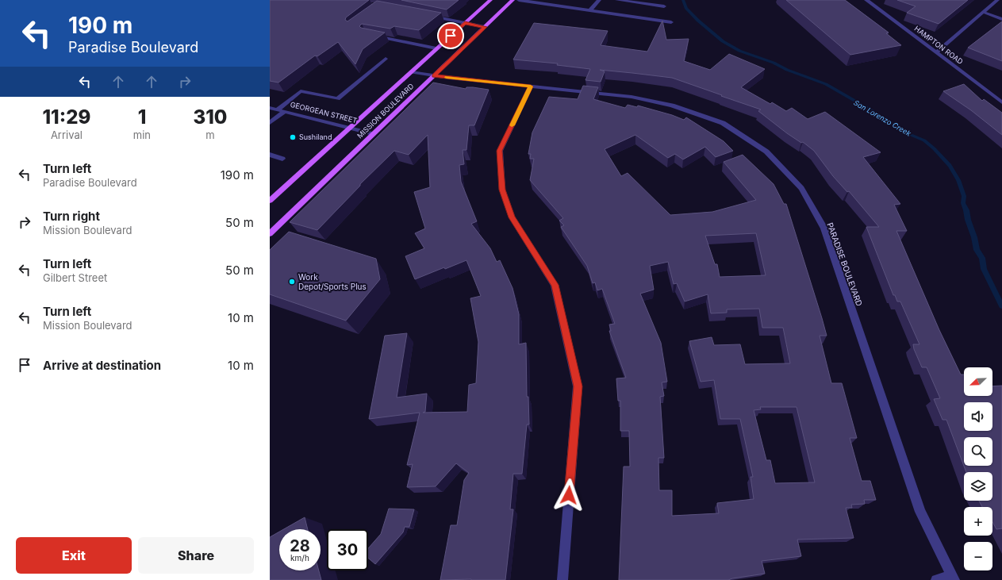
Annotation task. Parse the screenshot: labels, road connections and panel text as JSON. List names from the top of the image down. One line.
{"streets":{"main road":["MISSION BOULEVARD"],"street":["HAMPTON ROAD","GEORGEAN STREET","PARADISE BOULEVARD"]},"crossings":[["MISSION BOULEVARD","GEORGEAN STREET"],["MISSION BOULEVARD","PARADISE BOULEVARD"]],"water":["San Lorenzo Creek"],"places":["Sushiland","Work Depot/Sports Plus"],"north":"bottom left","page":{"turn":["190 m","Paradise Boulevard"],"eta":["11:29","Arrival","1","min","310","m"],"list":[{"name":"Turn left","note":"Paradise Boulevard","value":"190 m"},{"name":"Turn right","note":"Mission Boulevard","value":"50 m"},{"name":"Turn left","note":"Gilbert Street","value":"50 m"},{"name":"Turn left","note":"Mission Boulevard","value":"10 m"},{"name":"Arrive at destination","value":"10 m"}],"map_buttons":["+","−"],"speed":"28 km/h","limit":"30","buttons":["Exit","Share"]}}
